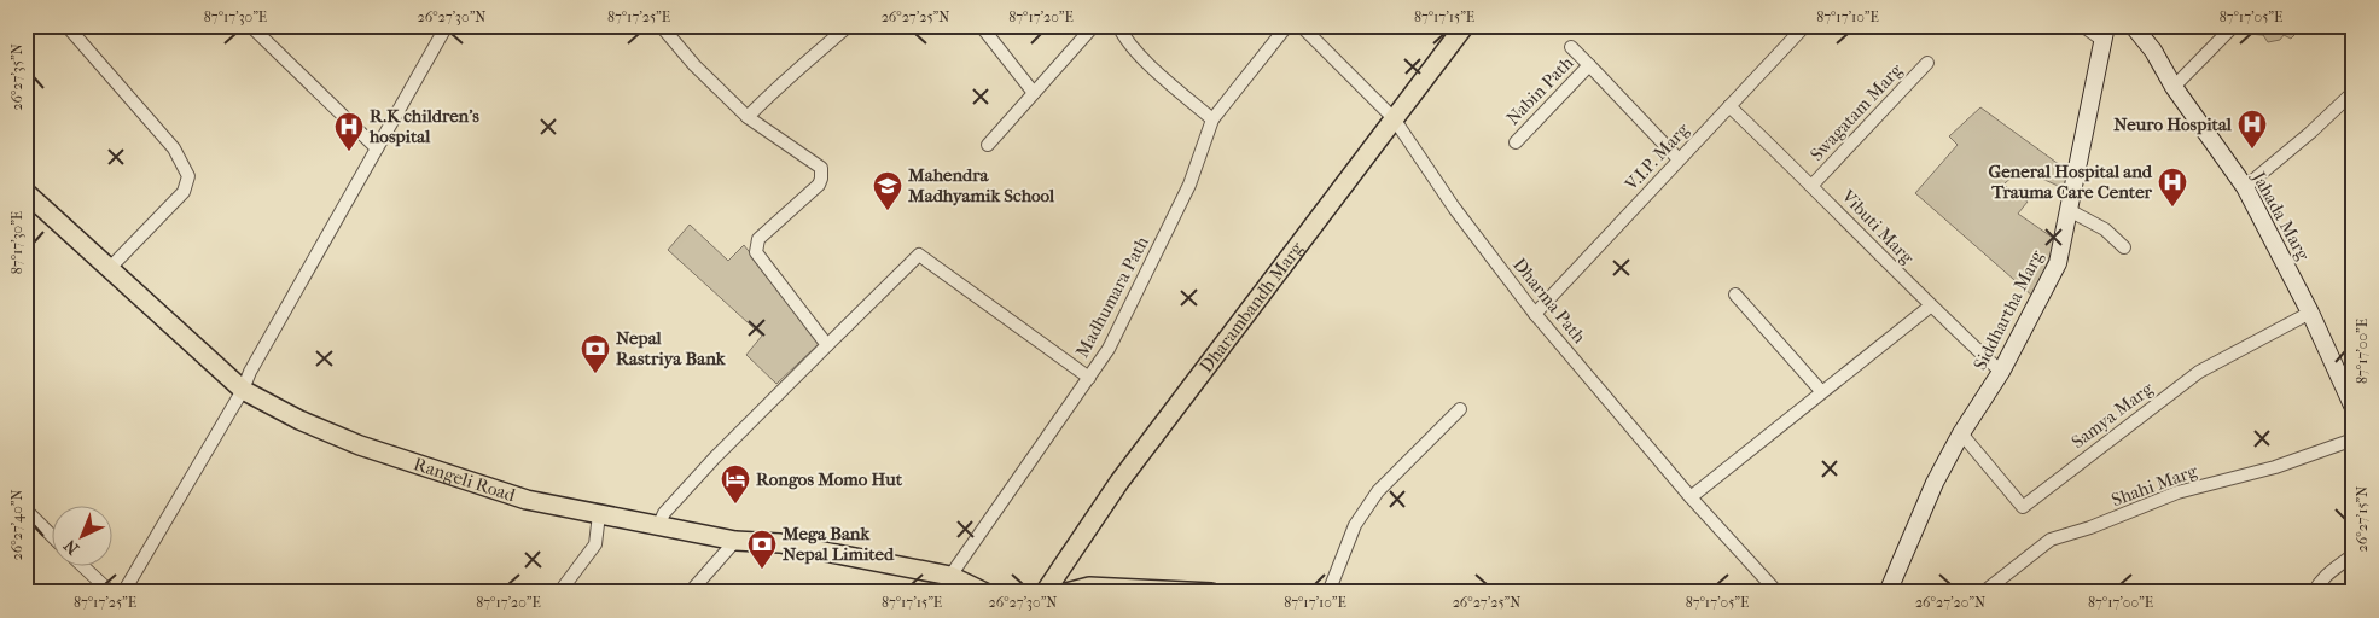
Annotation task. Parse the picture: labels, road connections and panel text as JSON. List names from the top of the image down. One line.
{"streets":{"main road":["Dharambandh Marg","Rangeli Road"],"street":["Nabin Path","Swagatam Marg","V.I.P. Marg","Jahada Marg","Vibuti Marg","Madhumara Path","Dharma Path","Siddhartha Marg","Samya Marg","Shahi Marg"]},"crossings":[["Nabin Path","V.I.P. Marg"],["Swagatam Marg","Vibuti Marg"],["V.I.P. Marg","Vibuti Marg"],["V.I.P. Marg","Dharma Path"],["Jahada Marg","Samya Marg"],["Vibuti Marg","Siddhartha Marg"],["Madhumara Path","Rangeli Road"],["Dharma Path","Dharambandh Marg"],["Siddhartha Marg","Samya Marg"]],"places":{"hospital":["Neuro Hospital","R.K children's hospital","General Hospital and Trauma Care Center"],"school or university":["Mahendra Madhyamik School"],"bank":["Nepal Rastriya Bank","Mega Bank Nepal Limited"],"hotel":["Rongos Momo Hut"]},"north":"bottom left","coordinates":["87°17'30\"E","26°27'30\"N","87°17'25\"E","26°27'25\"N","87°17'20\"E","87°17'15\"E","87°17'10\"E","87°17'05\"E","26°27'35\"N","87°17'00\"E","26°27'15\"N","26°27'40\"N","26°27'20\"N"]}
